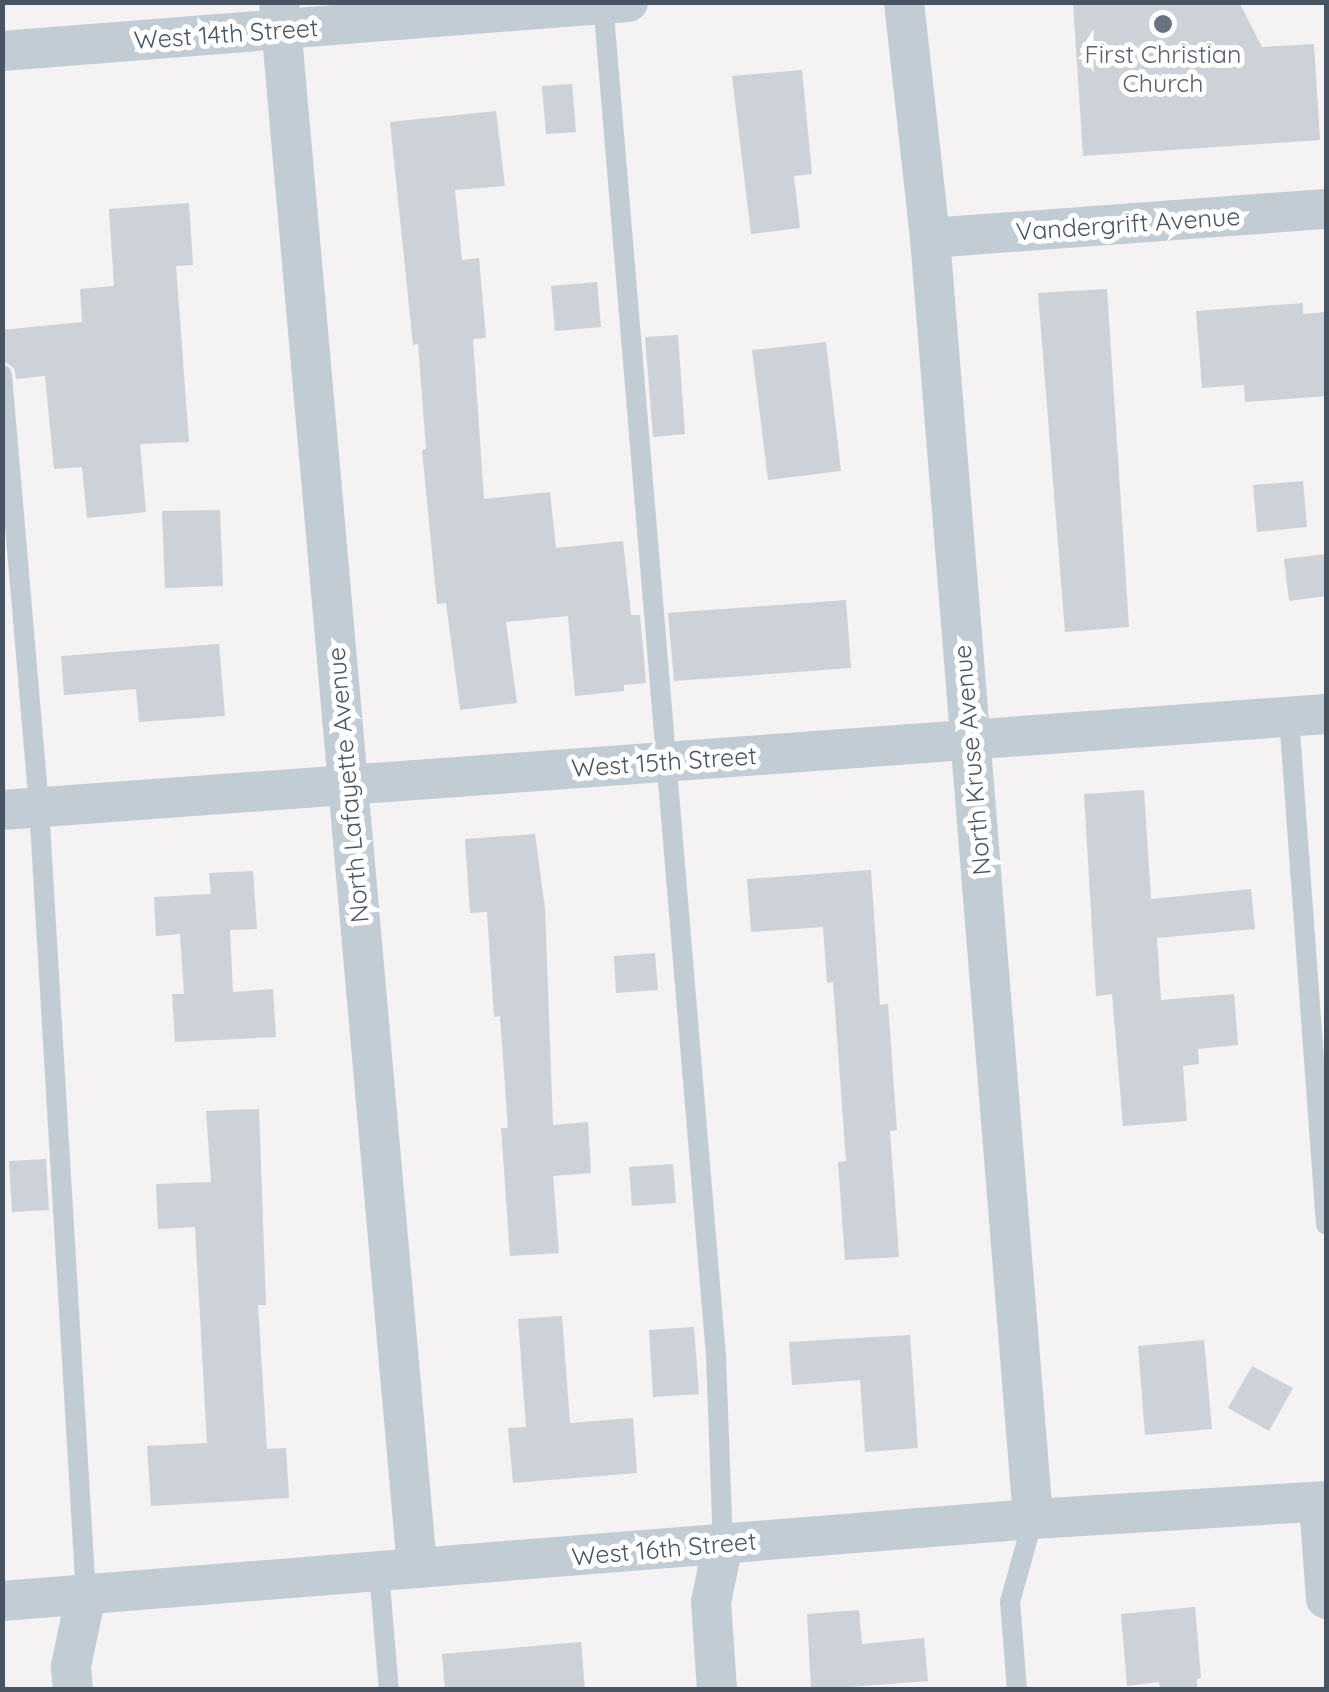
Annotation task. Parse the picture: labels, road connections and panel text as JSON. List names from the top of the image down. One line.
{"streets":{"street":["West 14th Street","Vandergrift Avenue","North Kruse Avenue","West 15th Street","North Lafayette Avenue","West 16th Street"]},"crossings":[["West 14th Street","North Lafayette Avenue"],["Vandergrift Avenue","North Kruse Avenue"],["North Kruse Avenue","West 15th Street"],["North Kruse Avenue","West 16th Street"],["West 15th Street","North Lafayette Avenue"],["North Lafayette Avenue","West 16th Street"]],"places":["First Christian Church"]}
